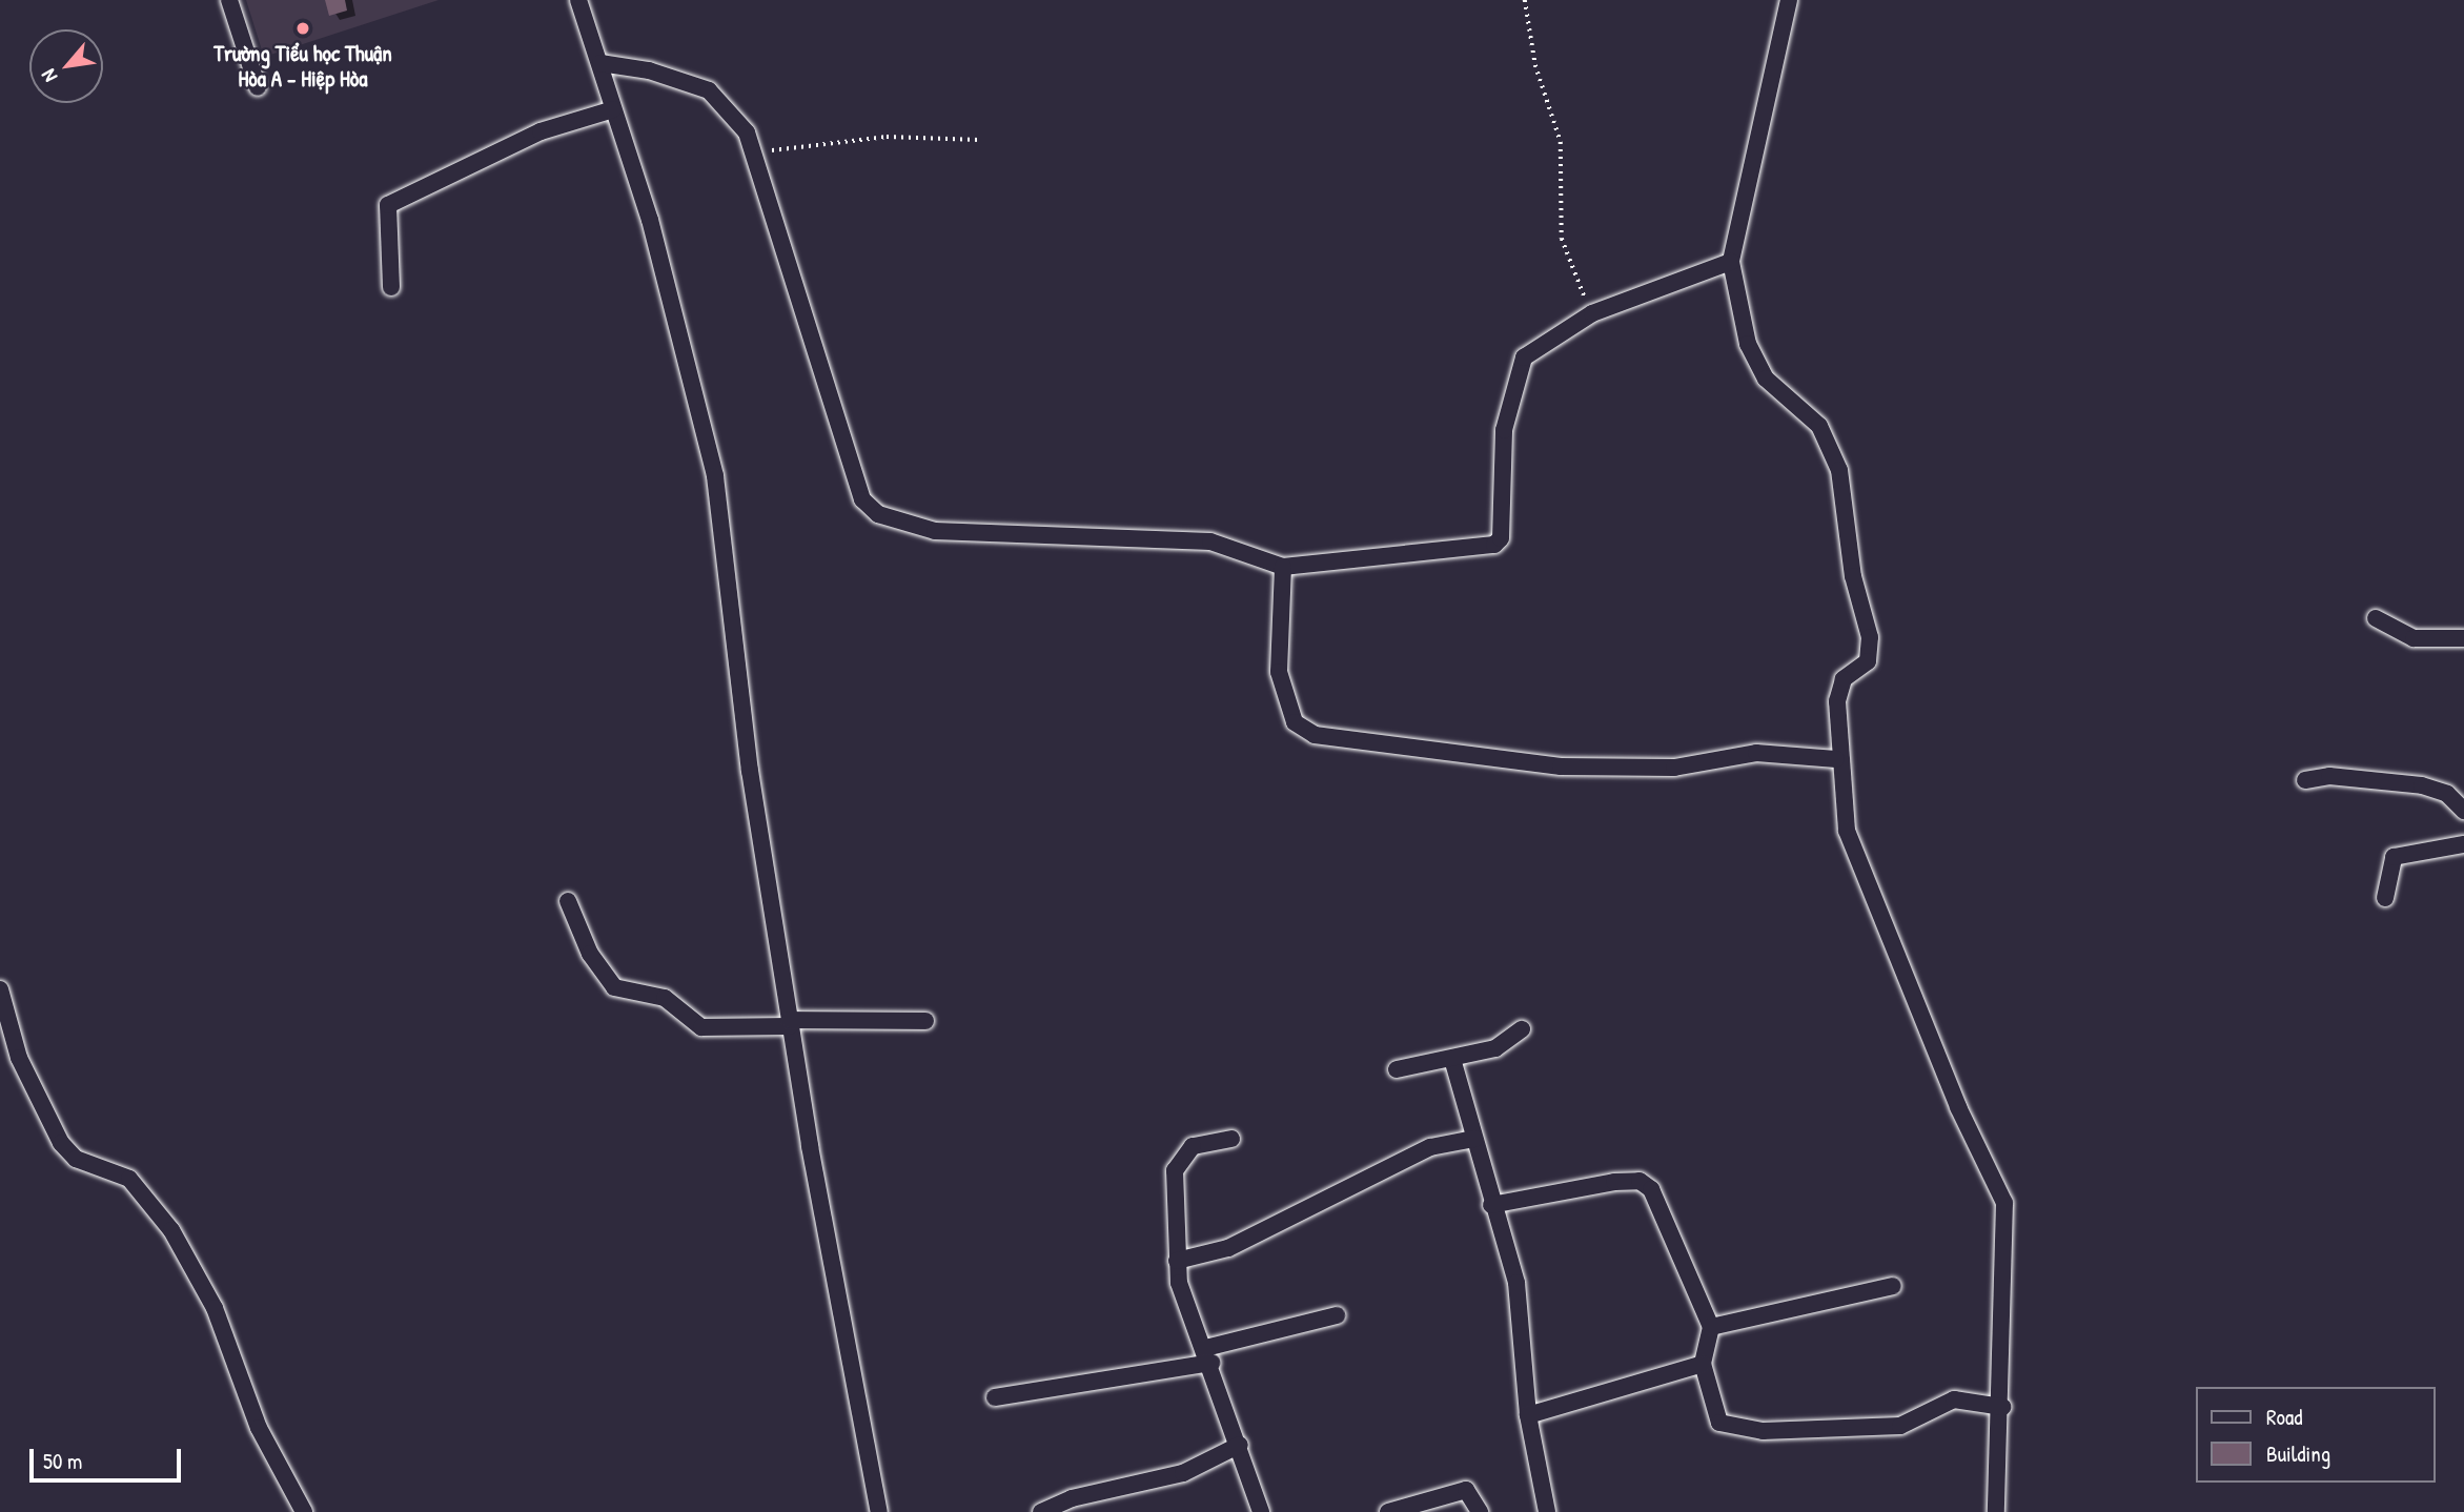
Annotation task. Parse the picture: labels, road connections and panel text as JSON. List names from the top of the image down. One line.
{"places":["Trường Tiểu học Thuận Hòa A - Hiệp Hòa"],"legend":["Road","Building"],"scale_bar":"50 m","north":"bottom left"}
